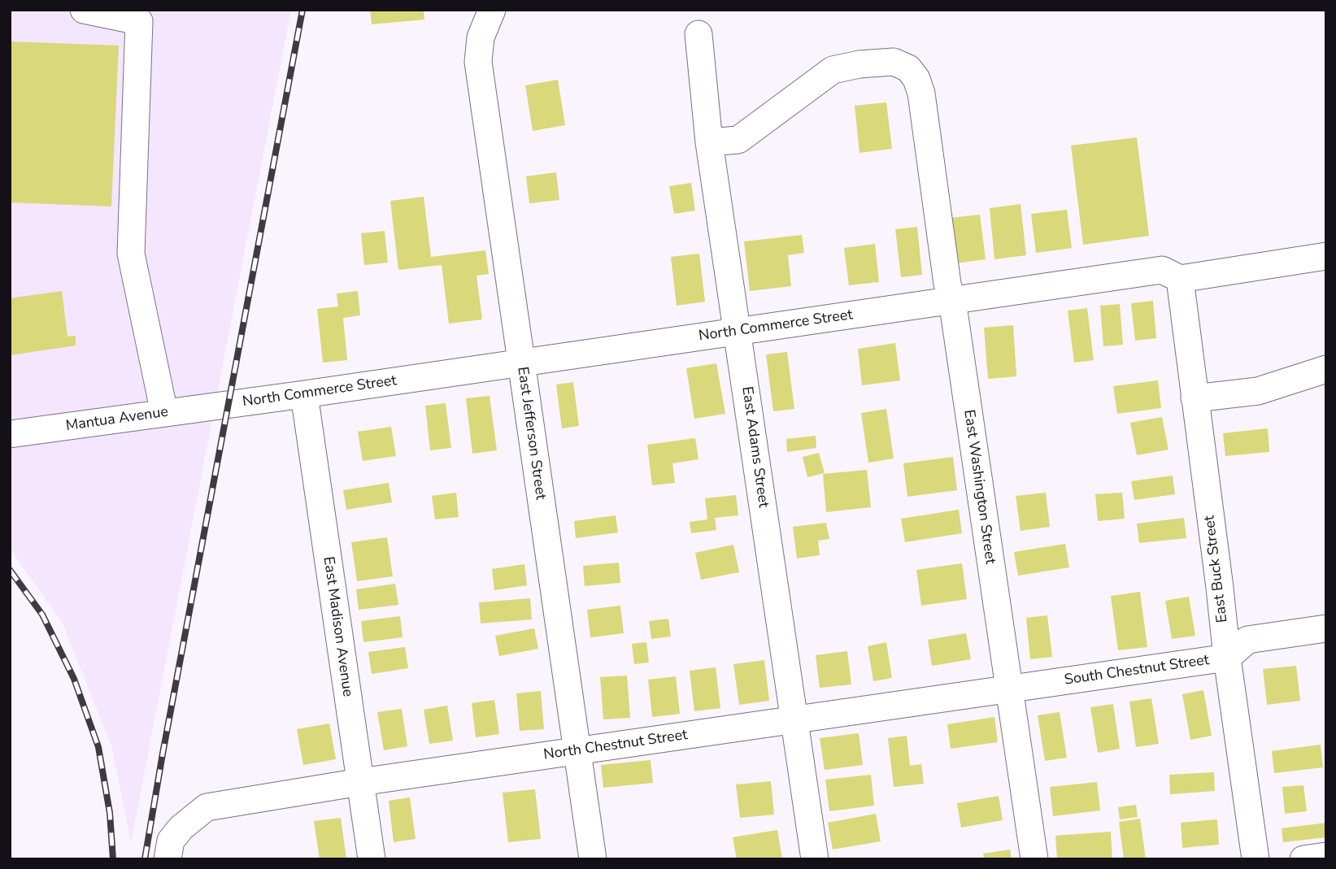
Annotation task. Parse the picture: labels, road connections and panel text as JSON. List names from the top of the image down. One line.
{"streets":{"street":["North Commerce Street","Mantua Avenue","East Jefferson Street","East Adams Street","East Washington Street","East Buck Street","East Madison Avenue","South Chestnut Street","North Chestnut Street"]},"crossings":[["North Commerce Street","Mantua Avenue"],["North Commerce Street","East Jefferson Street"],["North Commerce Street","East Adams Street"],["North Commerce Street","East Washington Street"],["North Commerce Street","East Buck Street"],["North Commerce Street","East Madison Avenue"],["East Jefferson Street","North Chestnut Street"],["East Adams Street","East Washington Street"],["East Adams Street","North Chestnut Street"],["East Washington Street","South Chestnut Street"],["East Washington Street","North Chestnut Street"],["East Buck Street","South Chestnut Street"],["East Madison Avenue","North Chestnut Street"],["South Chestnut Street","North Chestnut Street"]]}
